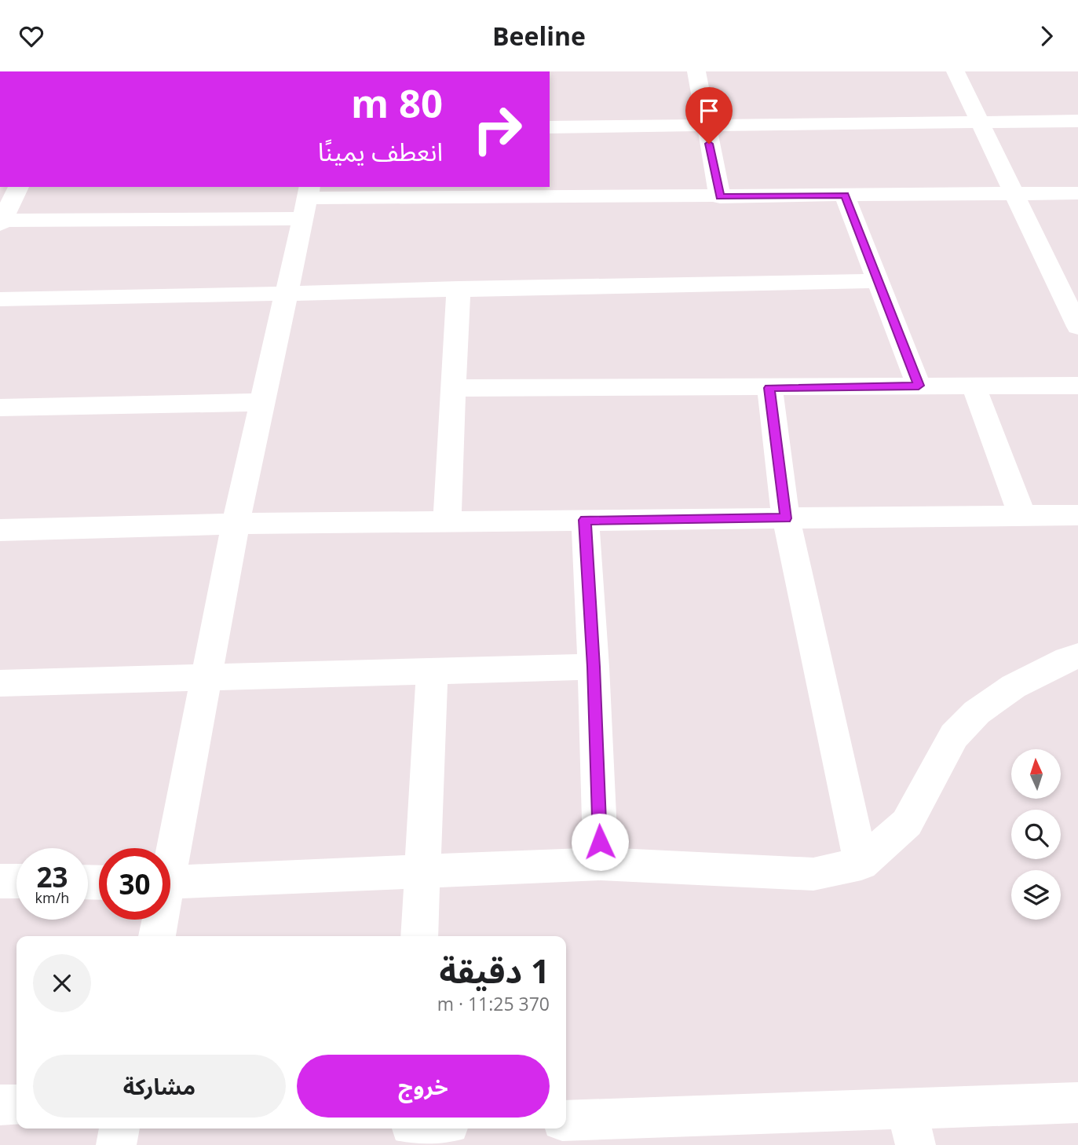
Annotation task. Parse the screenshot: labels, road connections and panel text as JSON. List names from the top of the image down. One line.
{"north":"top","page":{"header":"Beeline","turn":["80 m","انعطف يمينًا"],"speed":"23 km/h","limit":"30","heading":["1 دقيقة","370 m · 11:25"],"buttons":["خروج","مشاركة"]}}
